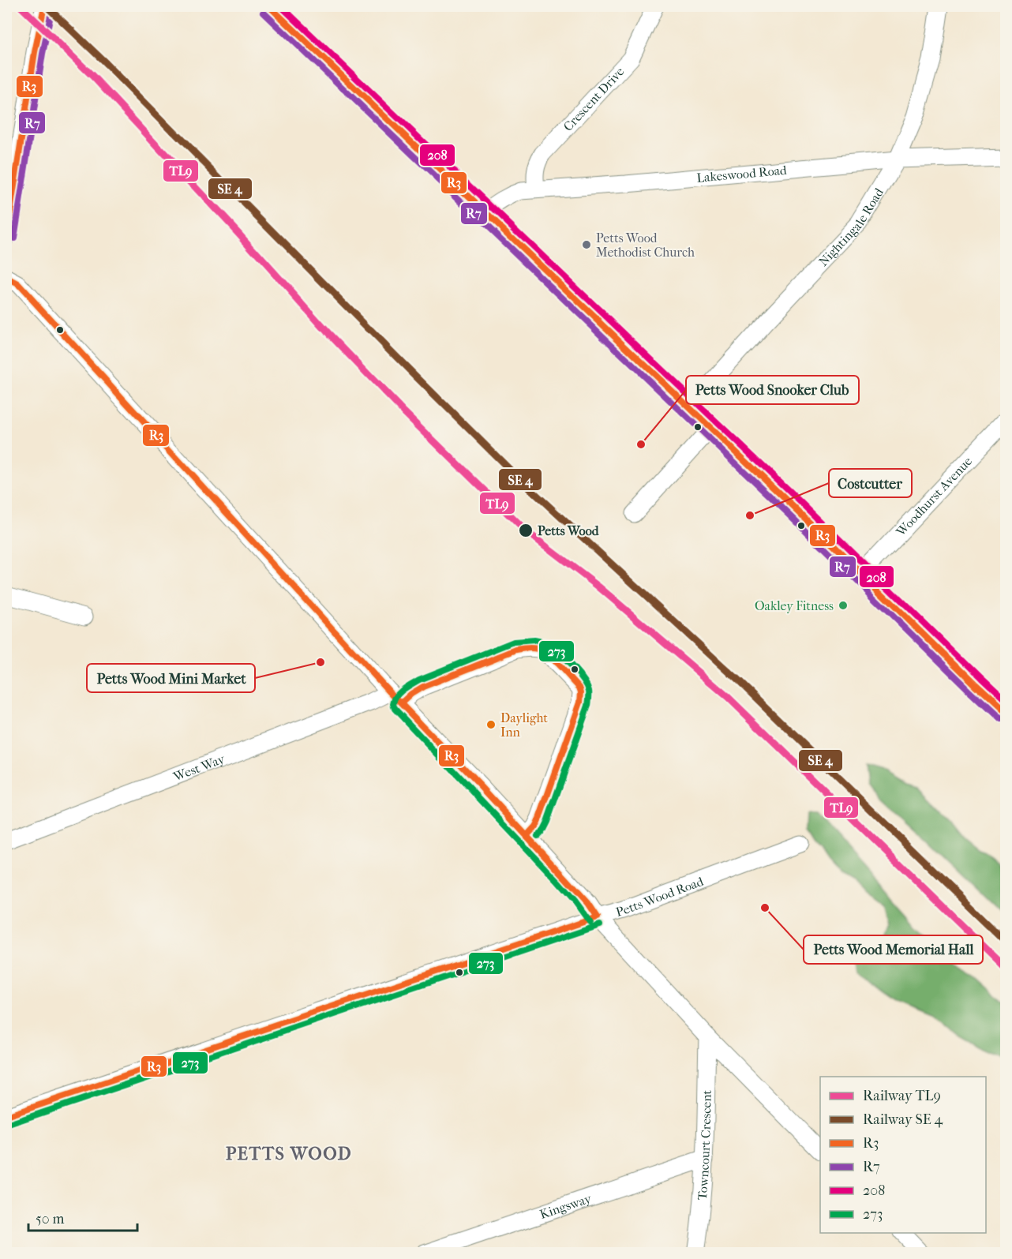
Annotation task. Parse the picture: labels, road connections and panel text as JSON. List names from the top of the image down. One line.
{"streets":{"street":["Crescent Drive","Lakeswood Road","Nightingale Road","Woodhurst Avenue","West Way","Petts Wood Road","Towncourt Crescent","Kingsway"]},"crossings":[["Crescent Drive","Lakeswood Road"],["Lakeswood Road","Nightingale Road"],["Towncourt Crescent","Kingsway"]],"districts":["PETTS WOOD"],"places":["Petts Wood Methodist Church","Petts Wood Snooker Club","Costcutter","Petts Wood","Oakley Fitness","Petts Wood Mini Market","Daylight Inn","Petts Wood Memorial Hall"],"lines":["rail line TL9","transit line R3","transit line 208","transit line R7","transit line 273"],"legend":["Railway TL9","Railway SE 4","R3","R7","208","273"],"scale_bar":"50 m"}
